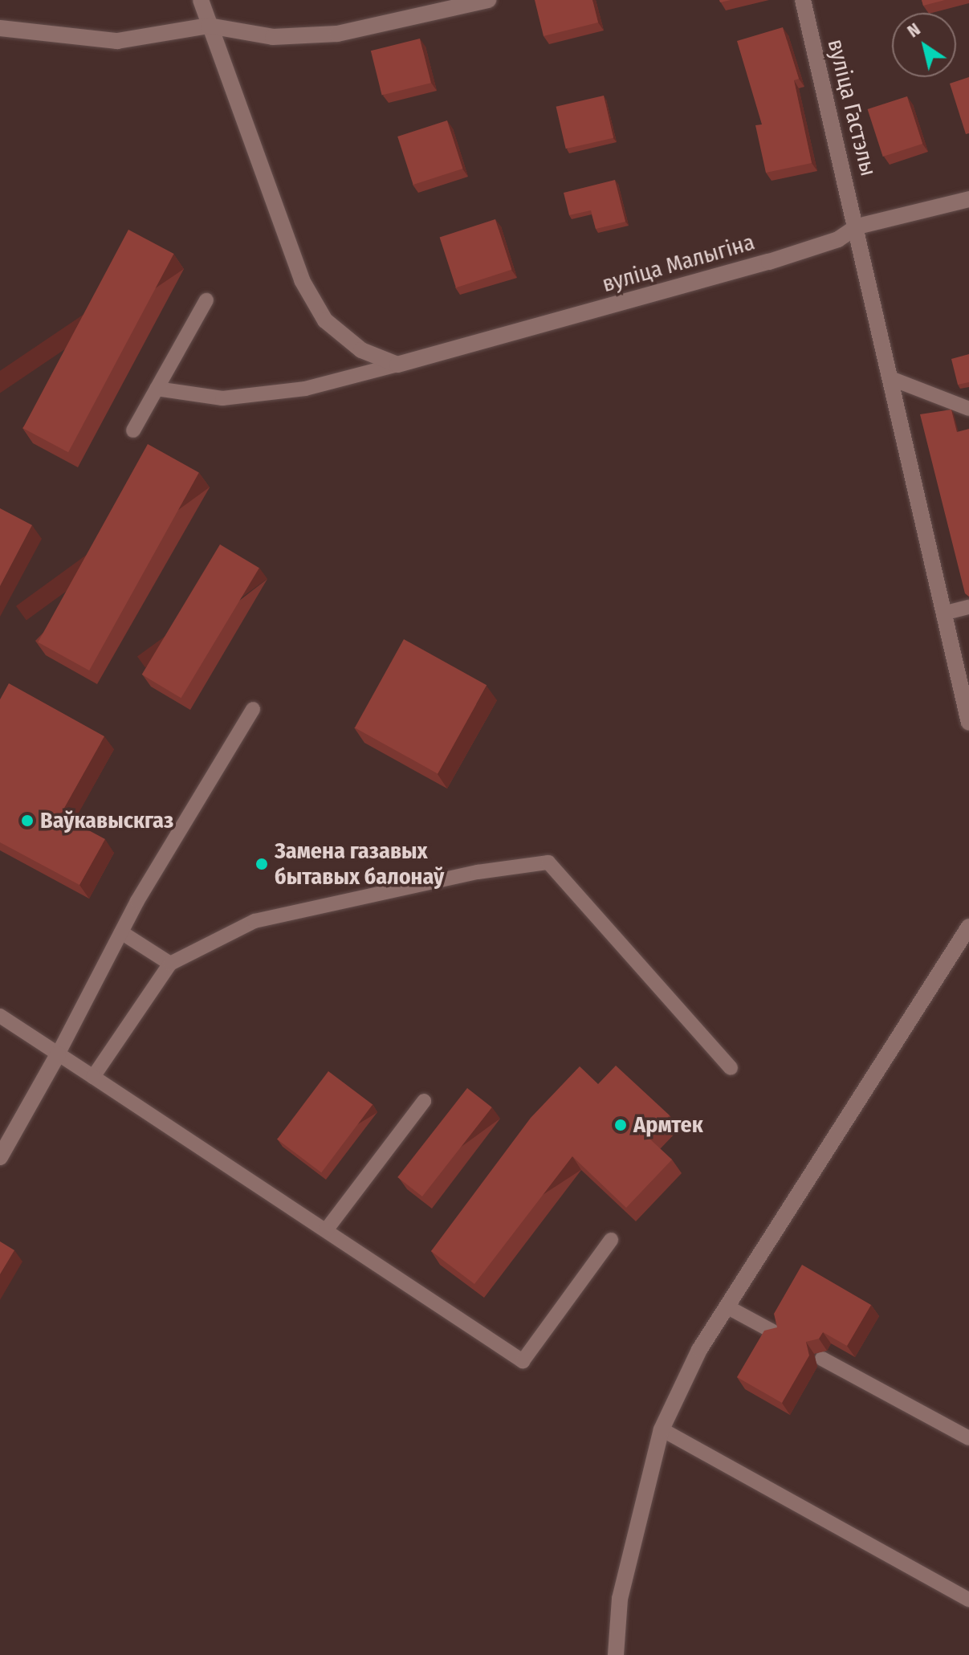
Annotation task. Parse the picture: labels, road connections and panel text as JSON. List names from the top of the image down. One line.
{"streets":{"street":["вуліца Гастэлы","вуліца Малыгіна"]},"crossings":[["вуліца Гастэлы","вуліца Малыгіна"]],"places":["Ваўкавыскгаз","Замена газавых бытавых балонаў","Армтек"],"north":"top left"}
